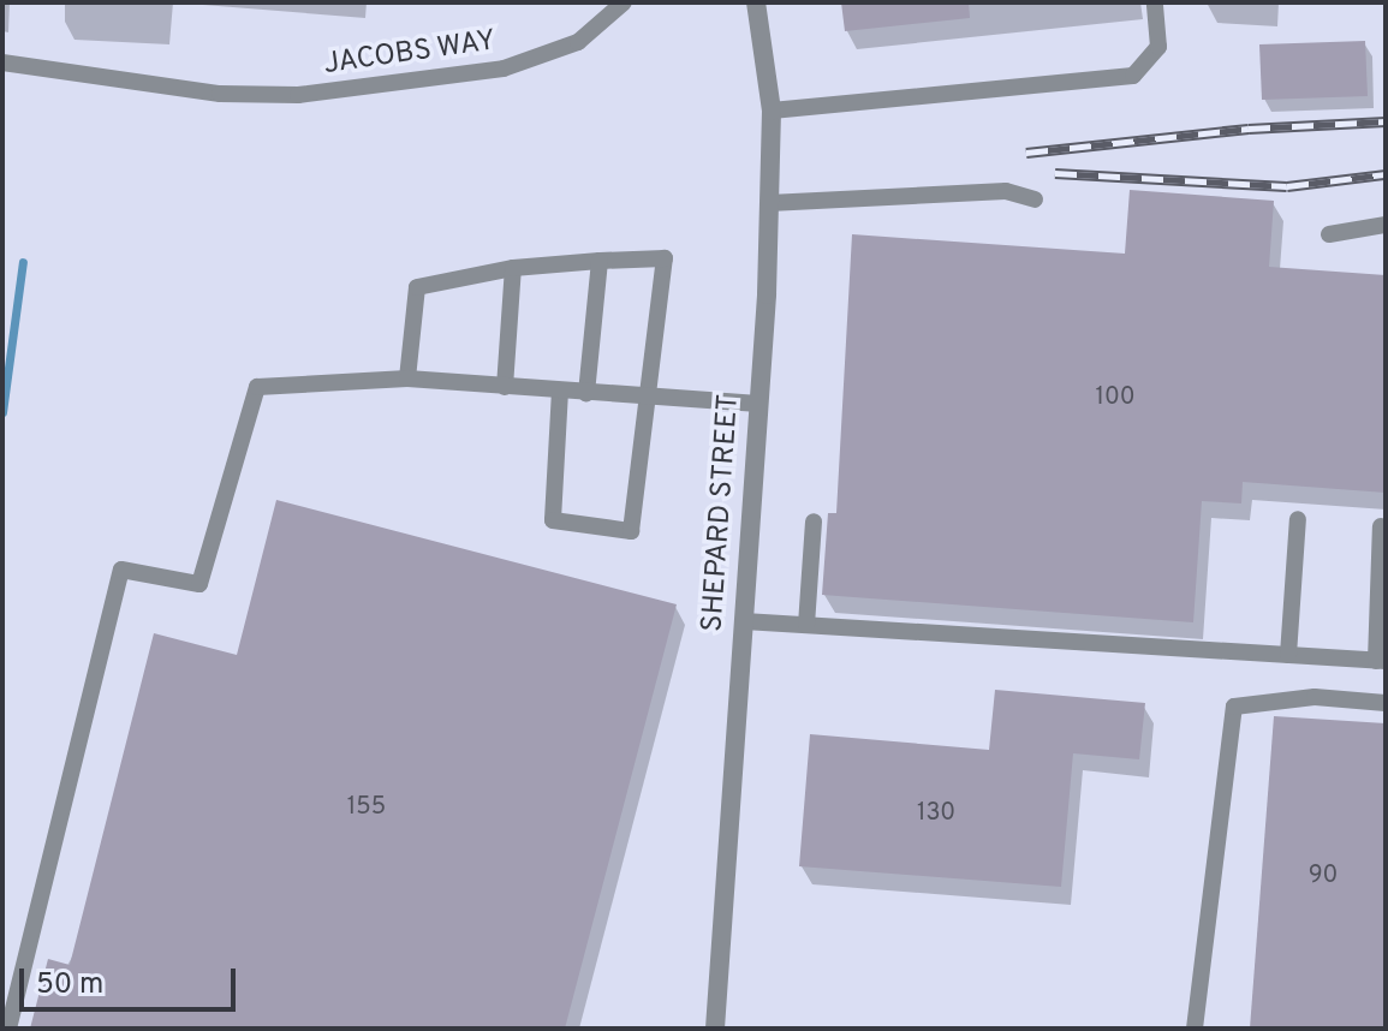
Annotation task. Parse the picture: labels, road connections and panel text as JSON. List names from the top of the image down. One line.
{"streets":{"street":["SHEPARD STREET"],"lane":["JACOBS WAY"]},"house_numbers":["100","155","130","90"],"scale_bar":"50 m"}
